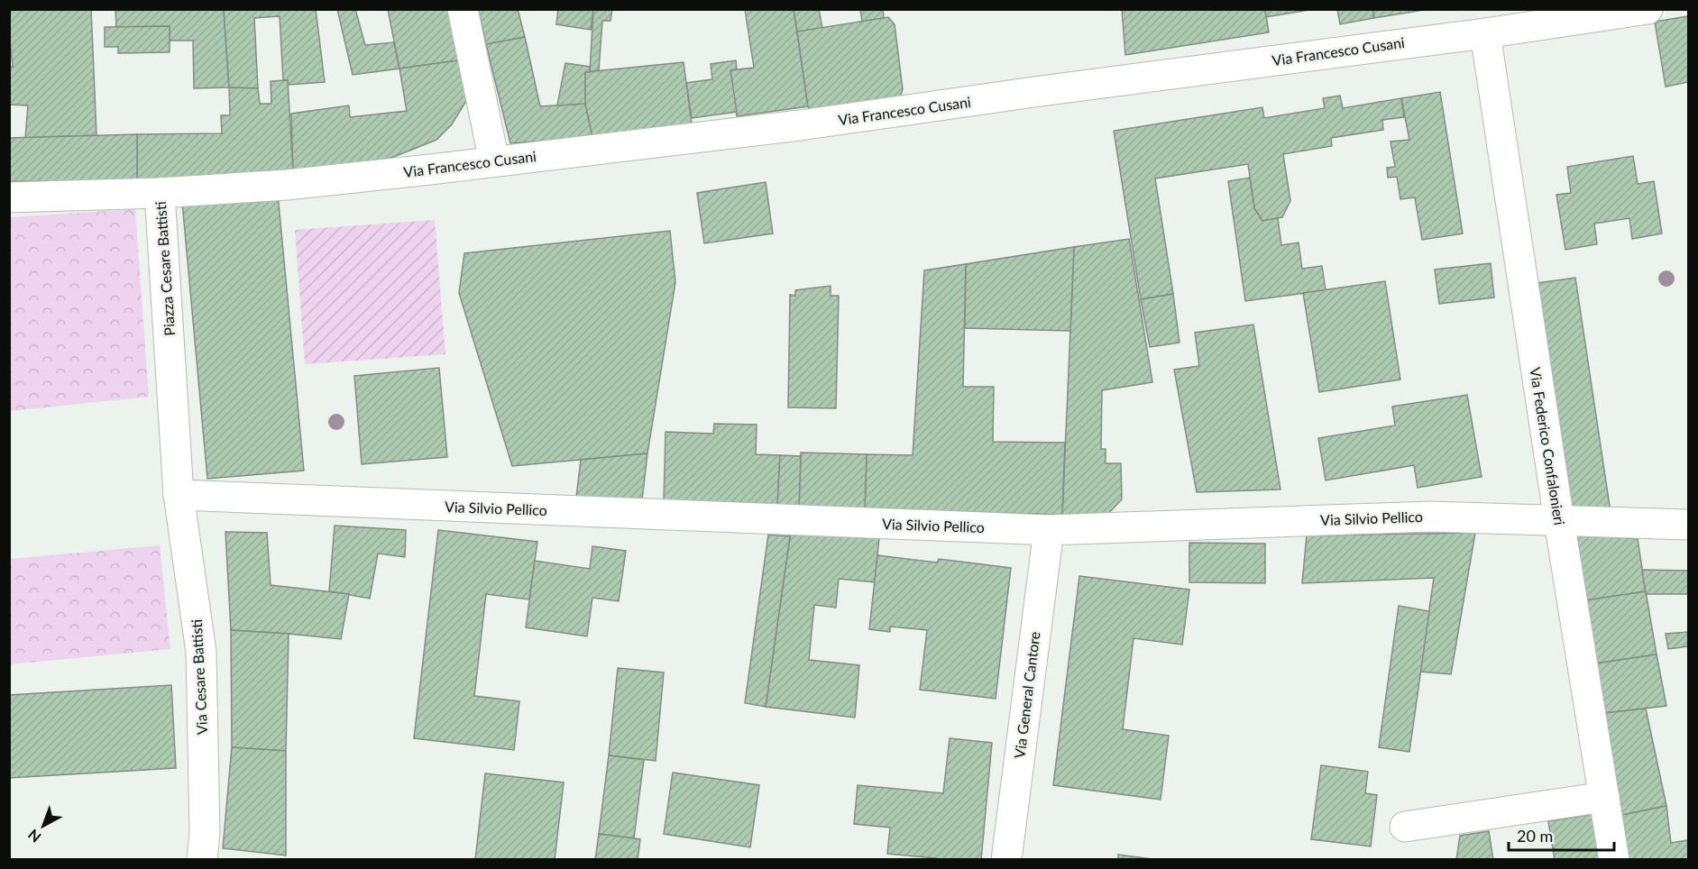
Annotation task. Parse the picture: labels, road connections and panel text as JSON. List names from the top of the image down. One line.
{"streets":{"street":["Via Francesco Cusani","Piazza Cesare Battisti","Via Federico Confalonieri","Via Silvio Pellico","Via Cesare Battisti","Via General Cantore"]},"crossings":[["Via Francesco Cusani","Piazza Cesare Battisti"],["Via Francesco Cusani","Via Federico Confalonieri"],["Piazza Cesare Battisti","Via Silvio Pellico"],["Piazza Cesare Battisti","Via Cesare Battisti"],["Via Federico Confalonieri","Via Silvio Pellico"],["Via Silvio Pellico","Via Cesare Battisti"],["Via Silvio Pellico","Via General Cantore"]],"scale_bar":"20 m","north":"bottom left"}
